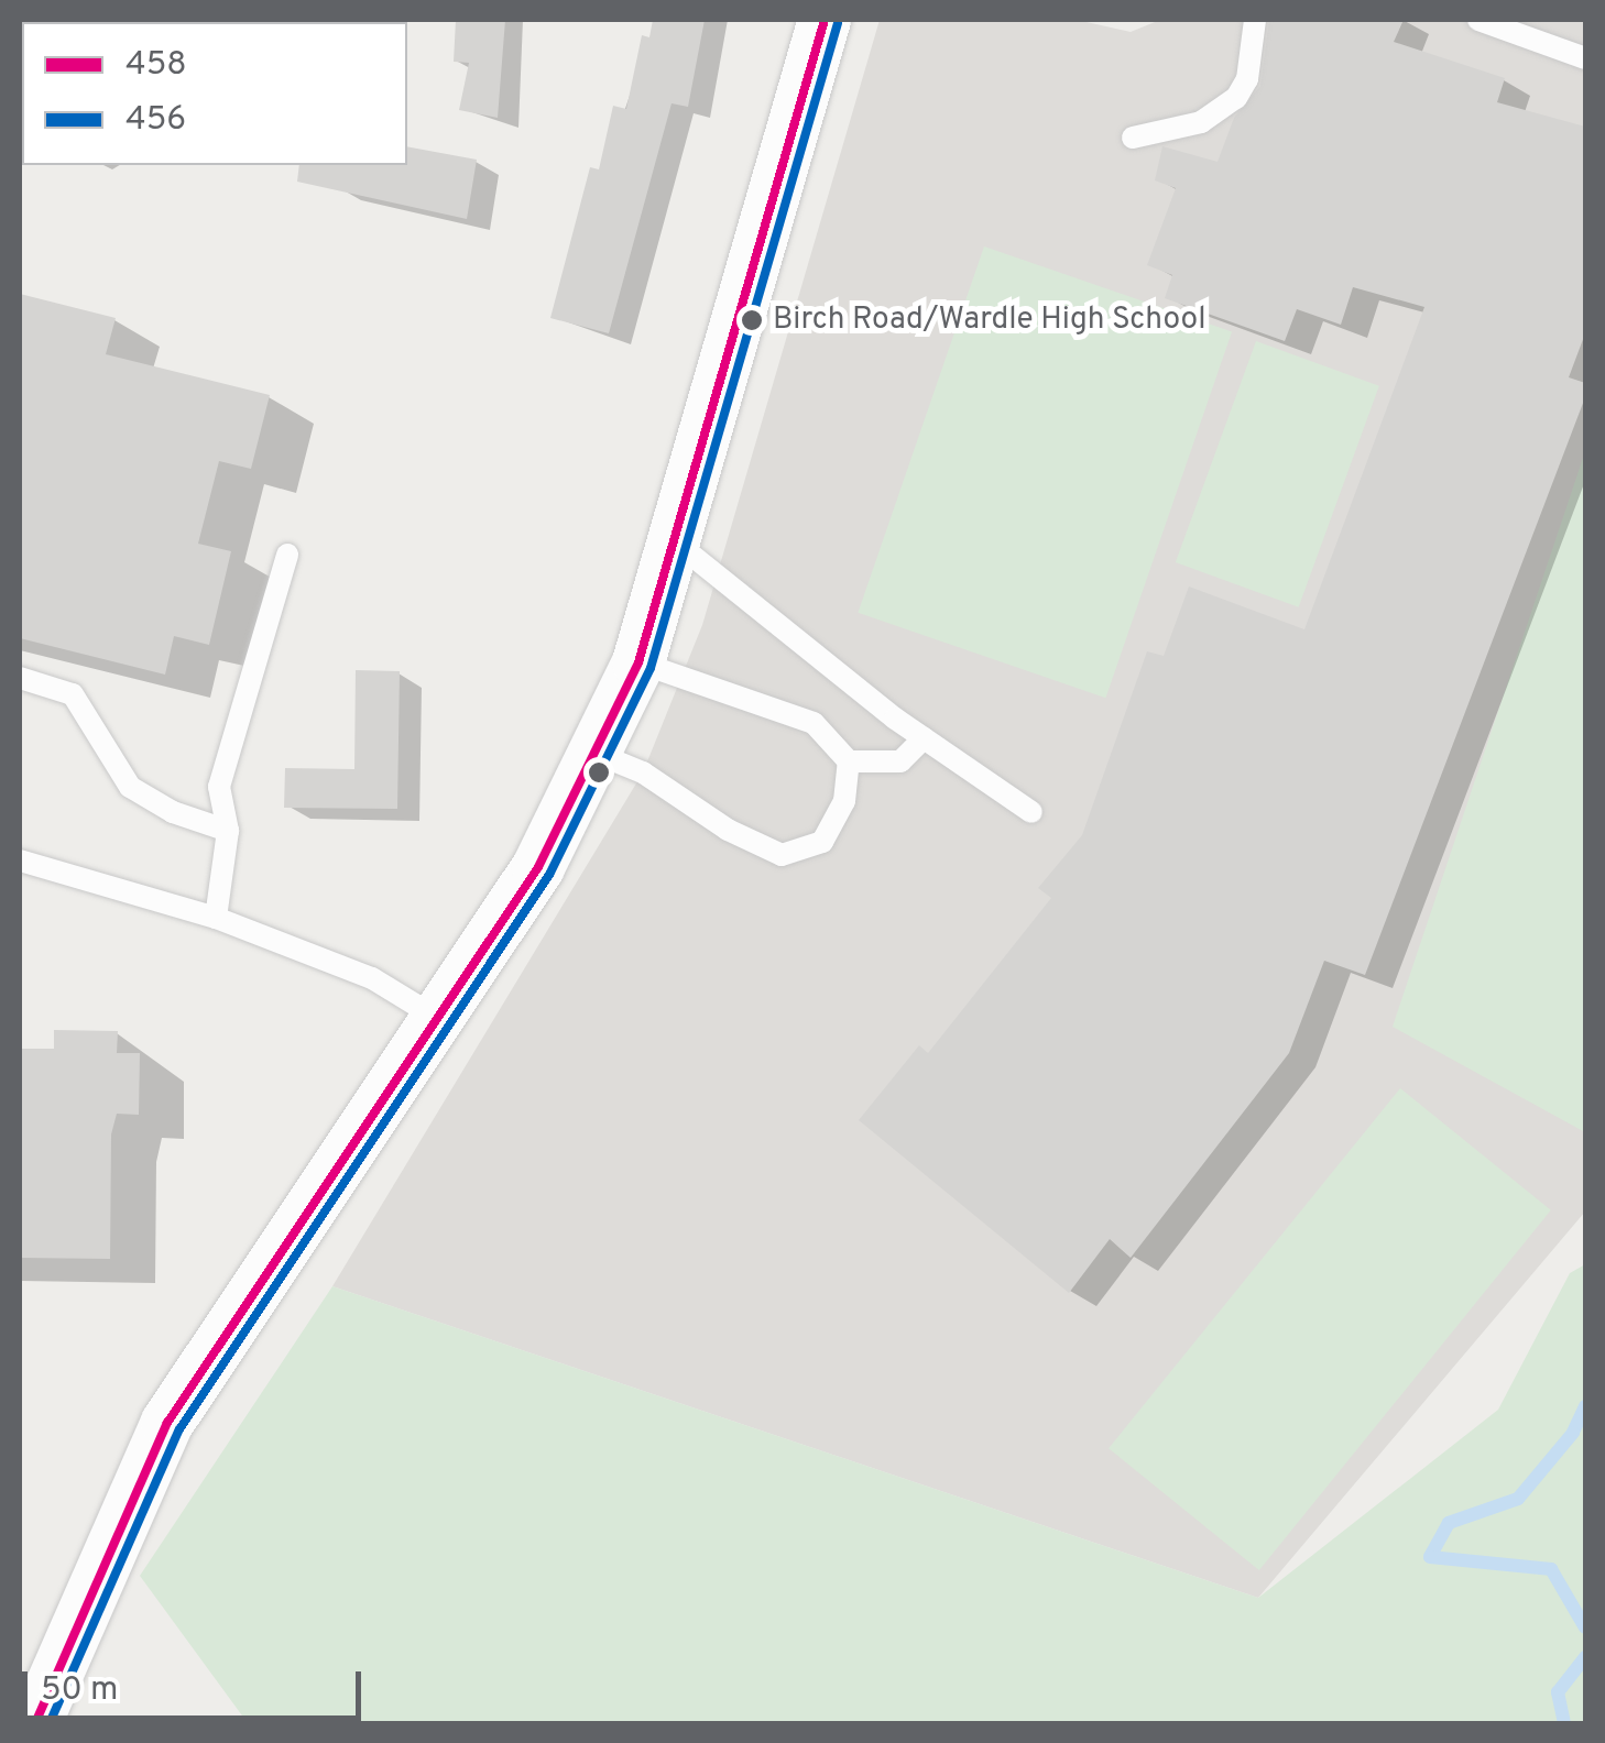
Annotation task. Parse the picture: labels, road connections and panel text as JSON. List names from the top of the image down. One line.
{"places":["Birch Road/Wardle High School"],"lines":["transit line 458","transit line 456"],"legend":["458","456"],"scale_bar":"50 m"}
